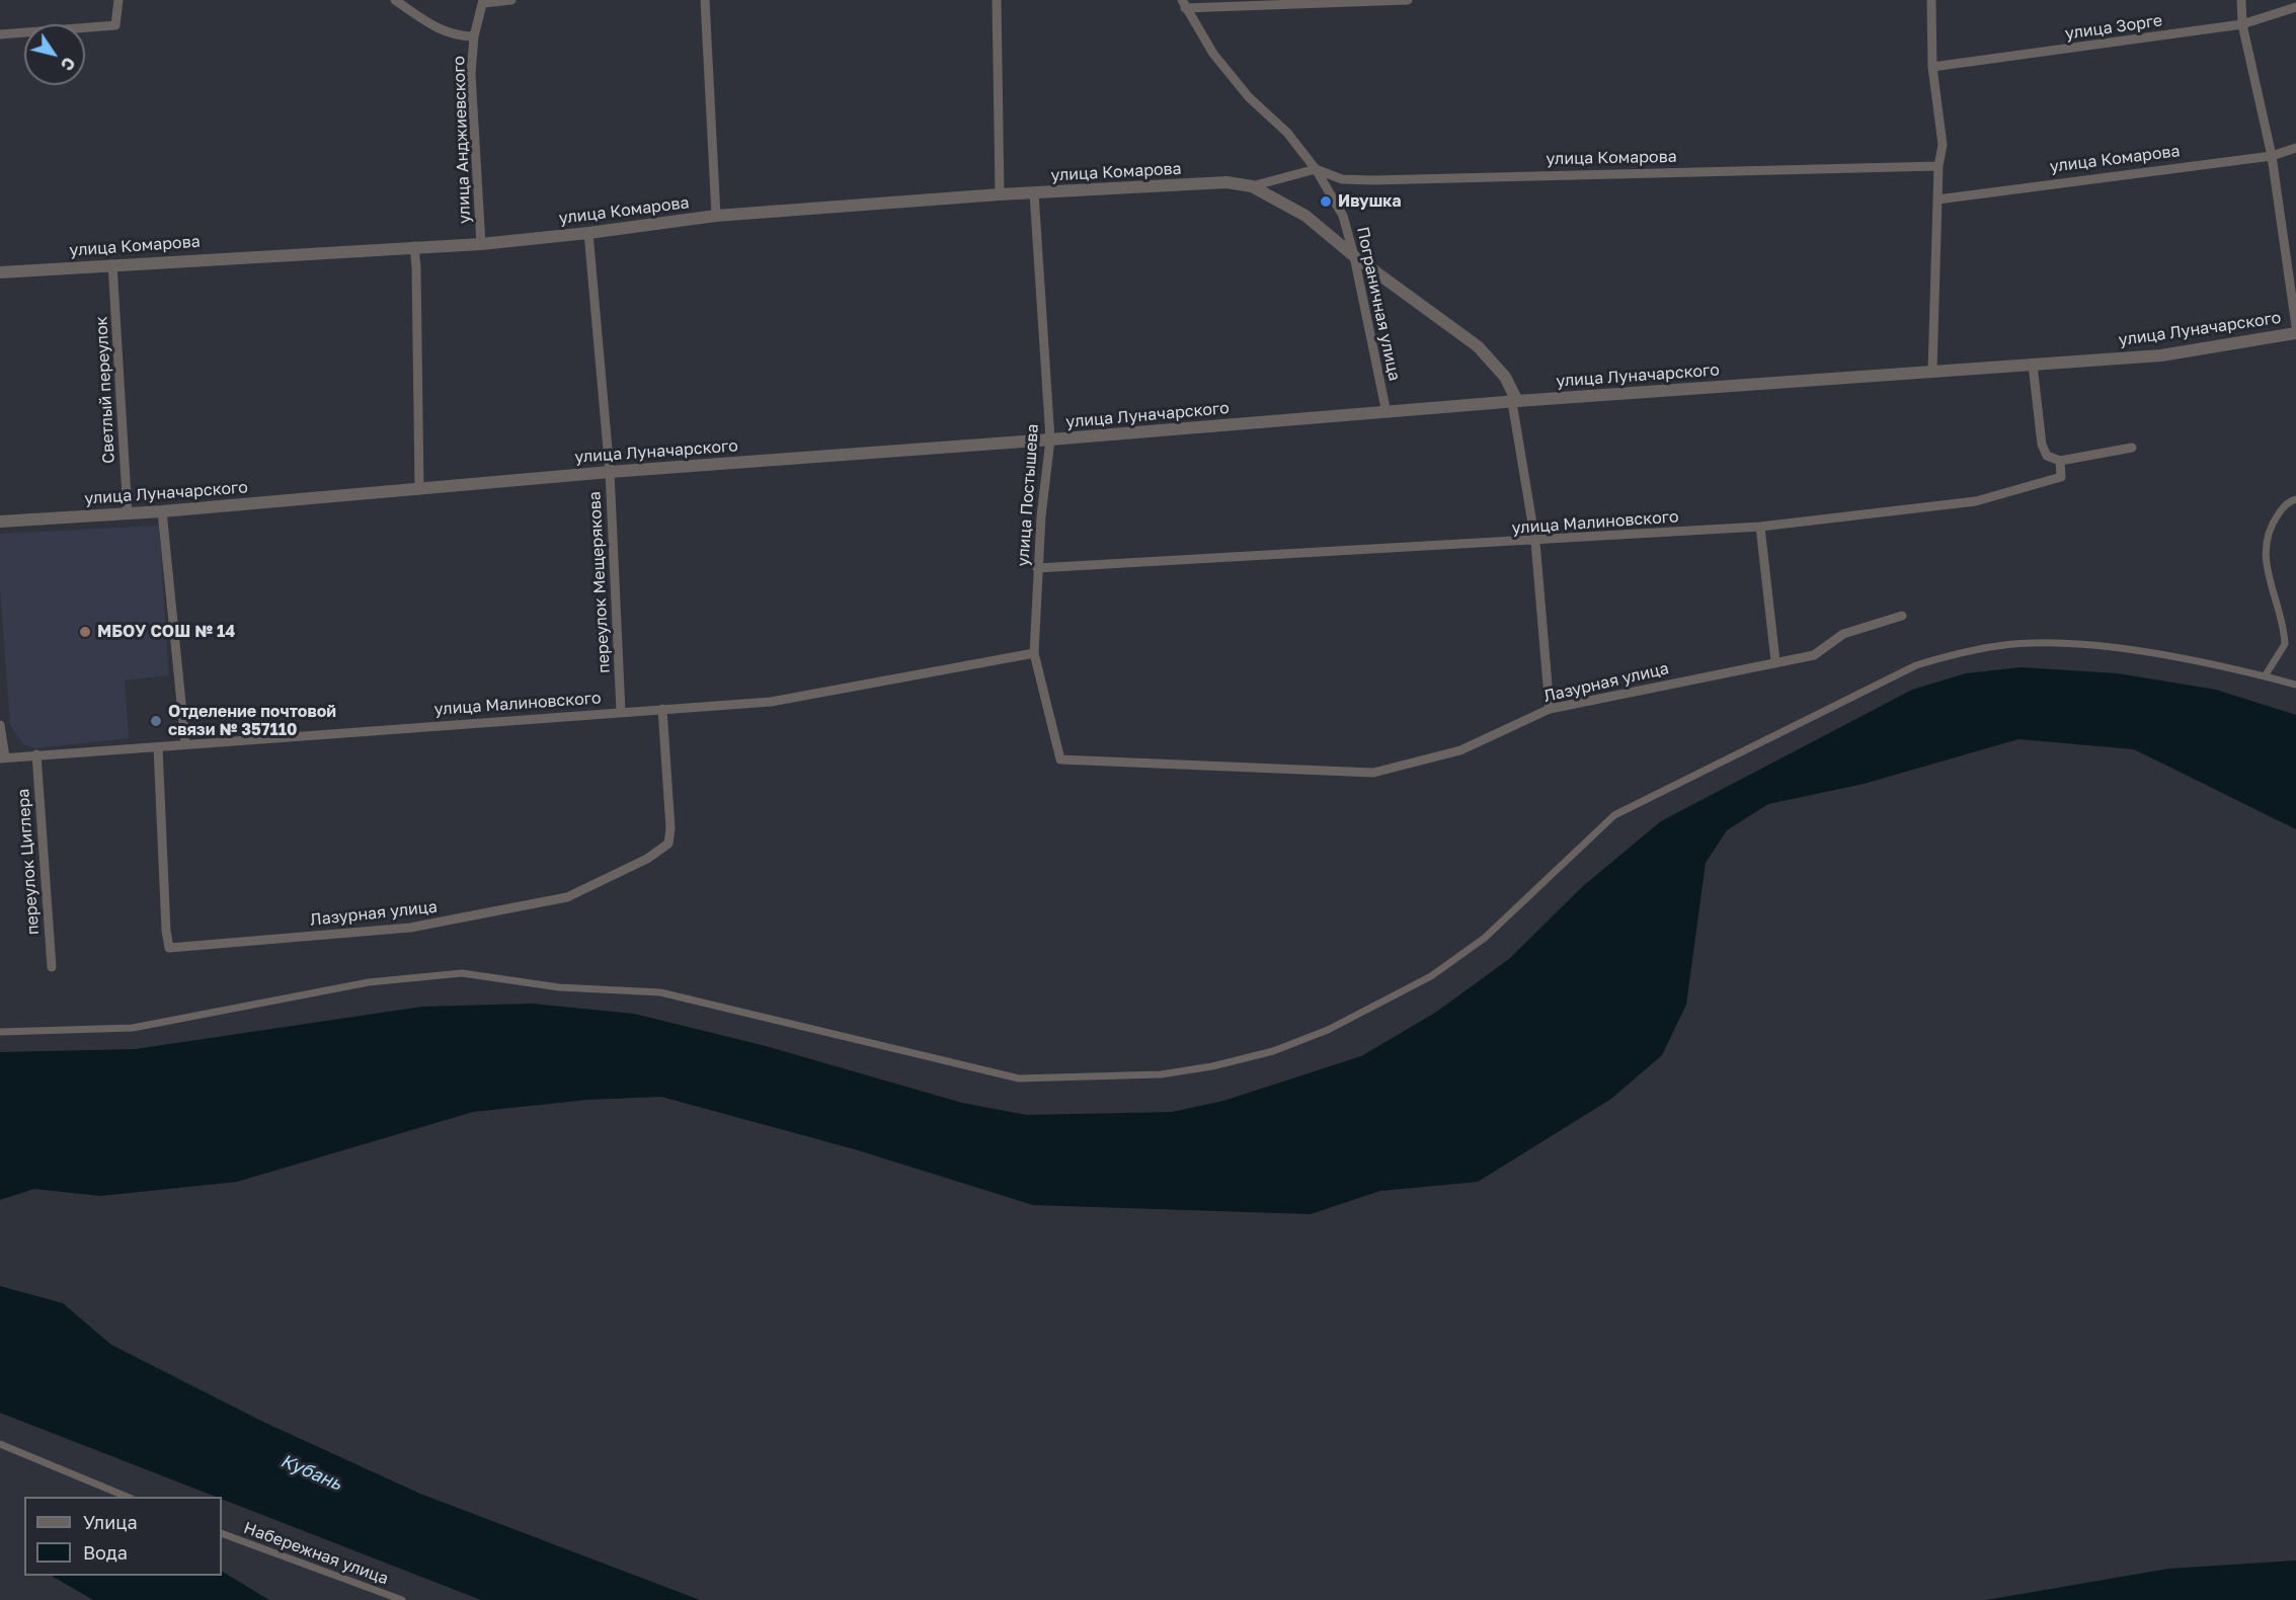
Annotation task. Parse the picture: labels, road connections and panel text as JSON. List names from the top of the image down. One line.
{"streets":{"street":["улица Зорге","улица Анджиевского","улица Комарова","Пограничная улица","улица Луначарского","Светлый переулок","улица Постышева","улица Малиновского","переулок Мещерякова","Лазурная улица","переулок Циглера","Набережная улица"]},"crossings":[["улица Анджиевского","улица Комарова"],["улица Комарова","Пограничная улица"],["улица Комарова","улица Луначарского"],["улица Комарова","Светлый переулок"],["улица Комарова","улица Постышева"],["улица Комарова","переулок Мещерякова"],["Пограничная улица","улица Луначарского"],["улица Луначарского","Светлый переулок"],["улица Луначарского","улица Постышева"],["улица Луначарского","переулок Мещерякова"],["улица Постышева","улица Малиновского"],["улица Постышева","Лазурная улица"],["улица Малиновского","переулок Мещерякова"],["улица Малиновского","Лазурная улица"],["улица Малиновского","переулок Циглера"]],"water":["Кубань"],"places":["Ивушка","МБОУ СОШ № 14","Отделение почтовой связи № 357110"],"legend":["Улица","Вода"],"north":"bottom right"}
